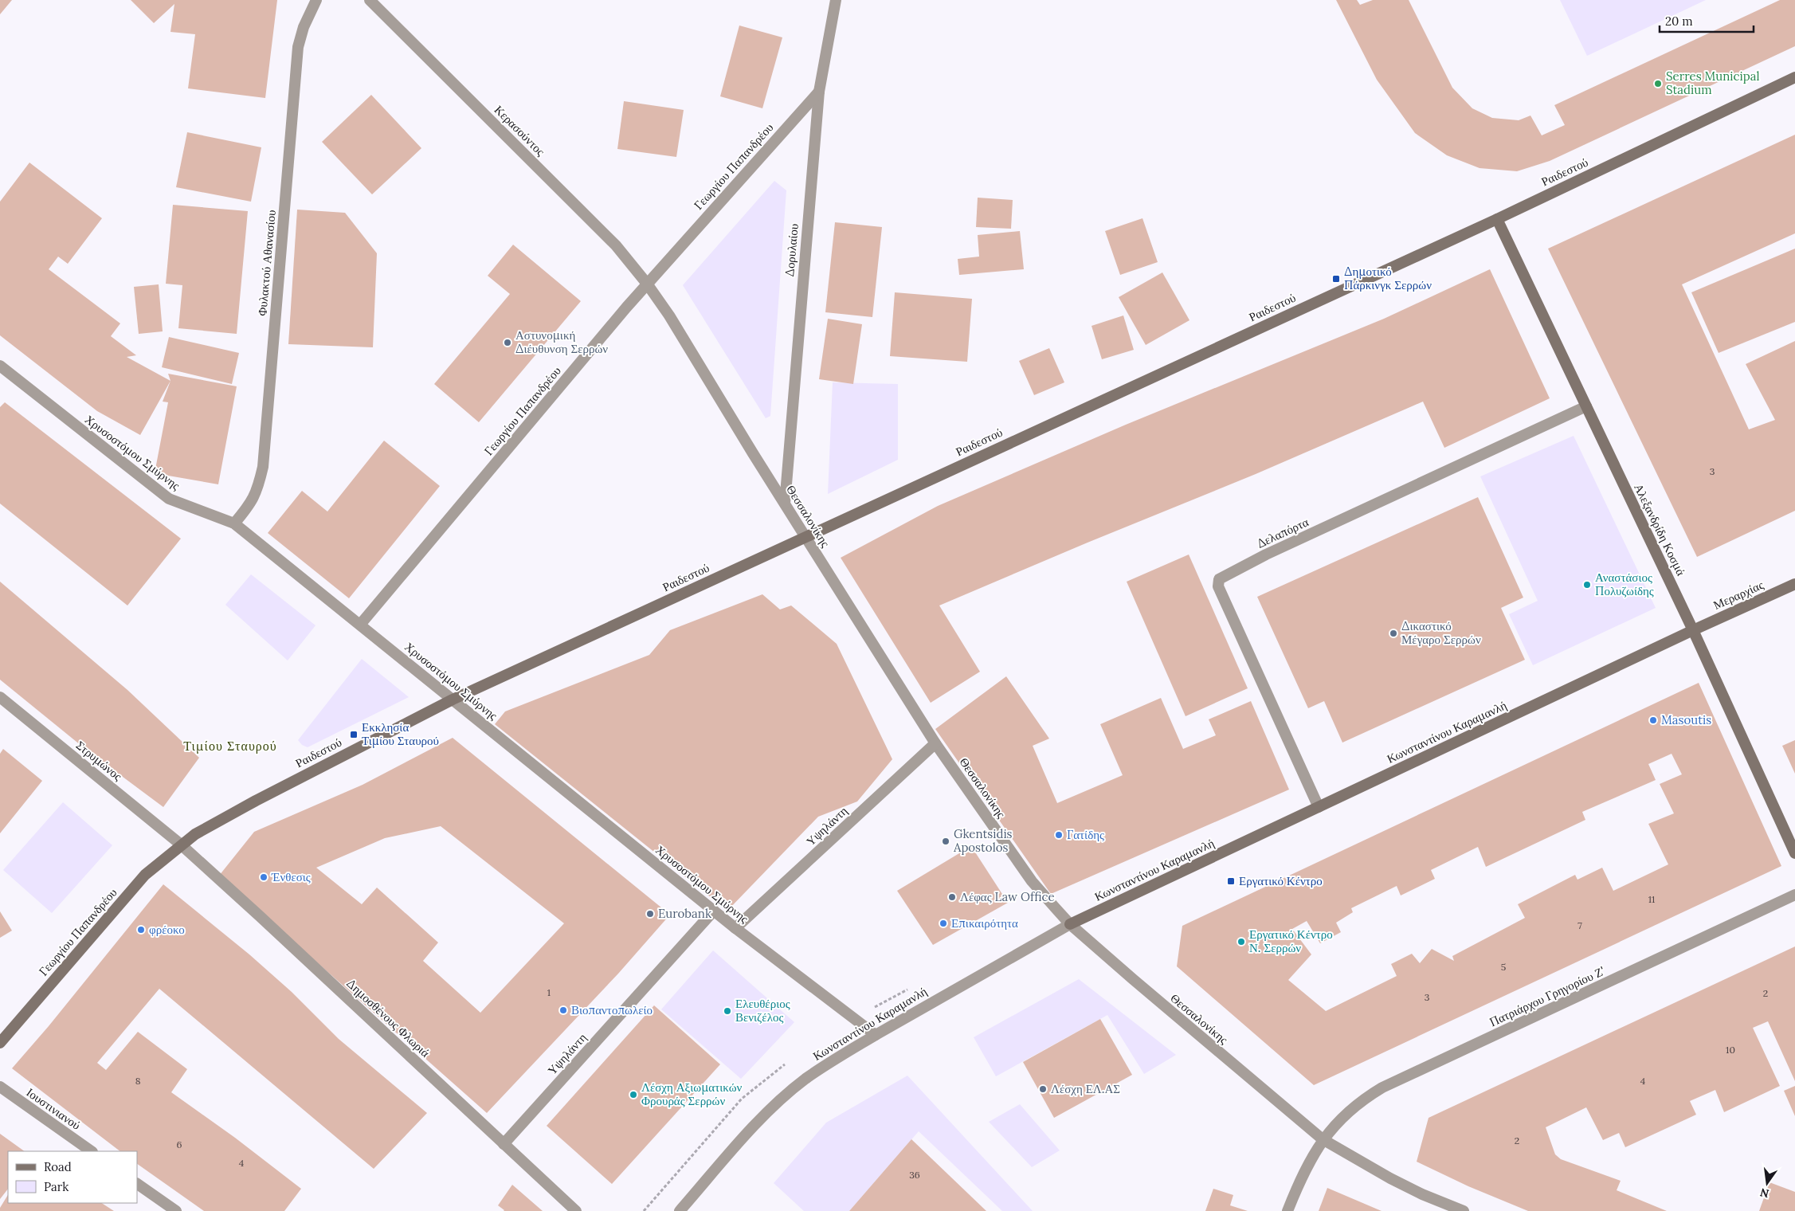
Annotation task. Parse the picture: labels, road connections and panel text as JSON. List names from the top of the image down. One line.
{"streets":{"main road":["Γεωργίου Παπανδρέου","Ραιδεστού","Αλεξανδρίδη Κοσμά","Μεραρχίας","Κωνσταντίνου Καραμανλή"],"street":["Κερασούντος","Δορυλαίου","Φυλακτού Αθανασίου","Χρυσοστόμου Σμύρνης","Θεσσαλονίκης","Δελαπόρτα","Στρυμώνος","Υψηλάντη","Πατριάρχου Γρηγορίου Ζ'","Δημοσθένους Φλωριά","Ιουστινιανού"]},"crossings":[["Κερασούντος","Γεωργίου Παπανδρέου"],["Κερασούντος","Θεσσαλονίκης"],["Γεωργίου Παπανδρέου","Ραιδεστού"],["Γεωργίου Παπανδρέου","Δορυλαίου"],["Γεωργίου Παπανδρέου","Χρυσοστόμου Σμύρνης"],["Γεωργίου Παπανδρέου","Θεσσαλονίκης"],["Γεωργίου Παπανδρέου","Στρυμώνος"],["Γεωργίου Παπανδρέου","Δημοσθένους Φλωριά"],["Ραιδεστού","Χρυσοστόμου Σμύρνης"],["Ραιδεστού","Θεσσαλονίκης"],["Ραιδεστού","Αλεξανδρίδη Κοσμά"],["Ραιδεστού","Στρυμώνος"],["Ραιδεστού","Δημοσθένους Φλωριά"],["Δορυλαίου","Θεσσαλονίκης"],["Φυλακτού Αθανασίου","Χρυσοστόμου Σμύρνης"],["Χρυσοστόμου Σμύρνης","Κωνσταντίνου Καραμανλή"],["Χρυσοστόμου Σμύρνης","Υψηλάντη"],["Θεσσαλονίκης","Κωνσταντίνου Καραμανλή"],["Θεσσαλονίκης","Υψηλάντη"],["Θεσσαλονίκης","Πατριάρχου Γρηγορίου Ζ'"],["Αλεξανδρίδη Κοσμά","Δελαπόρτα"],["Αλεξανδρίδη Κοσμά","Μεραρχίας"],["Αλεξανδρίδη Κοσμά","Κωνσταντίνου Καραμανλή"],["Δελαπόρτα","Κωνσταντίνου Καραμανλή"],["Μεραρχίας","Κωνσταντίνου Καραμανλή"],["Στρυμώνος","Δημοσθένους Φλωριά"],["Υψηλάντη","Δημοσθένους Φλωριά"]],"districts":["Τιμίου Σταυρού"],"places":{"other":["Serres Municipal Stadium","Αστυνομική Διέυθυνση Σερρών","Αναστάσιος Πολυζωίδης","Δικαστικό Μέγαρο Σερρών","Masoutis","Γατίδης","Gkentsidis Apostolos","Ένθεσις","Λέφας Law Office","Eurobank","Επικαιρότητα","φρέοκο","Εργατικό Κέντρο Ν. Σερρών","Βιοπαντοπωλείο","Ελευθέριος Βενιζέλος","Λέσχη ΕΛ.ΑΣ","Λέσχη Αξιωματικών Φρουράς Σερρών"],"transit":["Δημοτικό Πάρκινγκ Σερρών","Εκκλησία Τιμίου Σταυρού","Εργατικό Κέντρο"]},"house_numbers":["3","11","7","5","1","2","3","10","8","4","2","6","4","36"],"legend":["Road","Park"],"scale_bar":"20 m","north":"bottom"}
